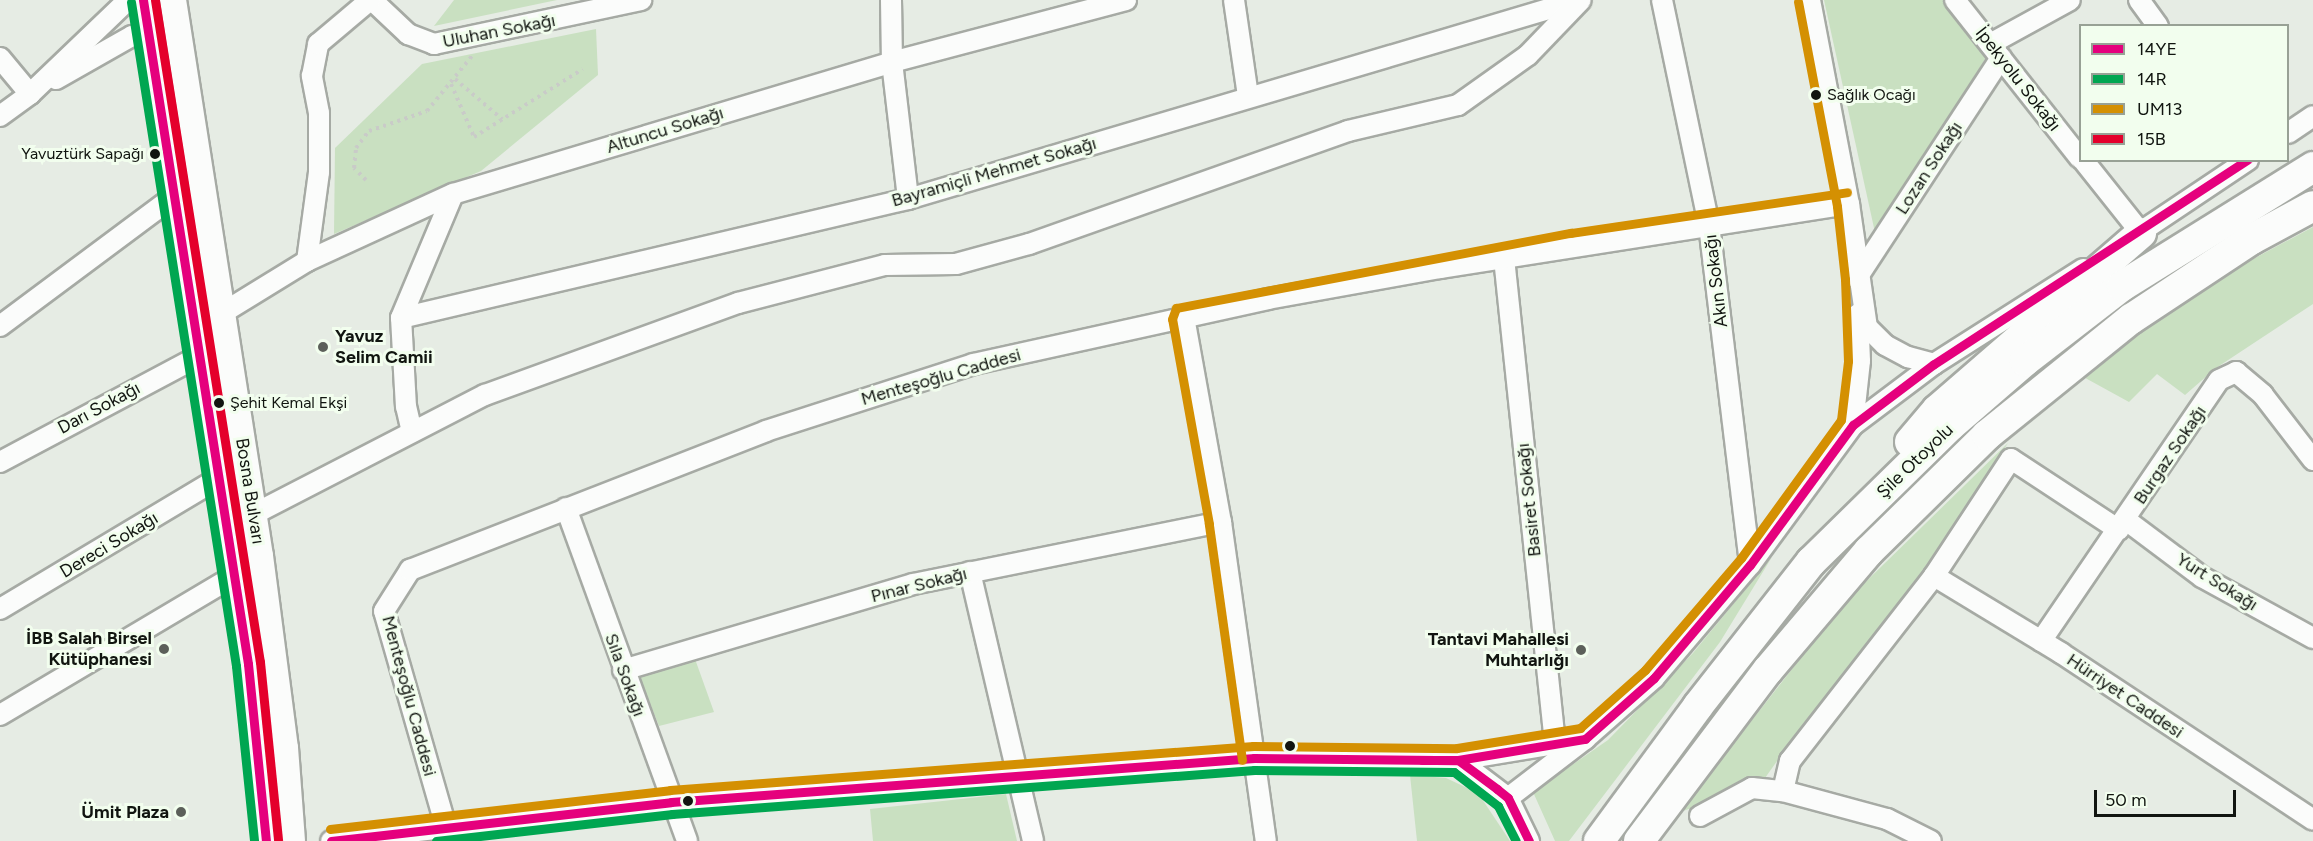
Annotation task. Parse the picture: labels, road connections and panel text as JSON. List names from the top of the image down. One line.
{"streets":{"highway":["Şile Otoyolu"],"main road":["Bosna Bulvarı"],"street":["Uluhan Sokağı","İpekyolu Sokağı","Altuncu Sokağı","Lozan Sokağı","Bayramiçli Mehmet Sokağı","Akın Sokağı","Menteşoğlu Caddesi","Darı Sokağı","Burgaz Sokağı","Basiret Sokağı","Dereci Sokağı","Yurt Sokağı","Pınar Sokağı","Sıla Sokağı","Hürriyet Caddesi"]},"crossings":[["İpekyolu Sokağı","Lozan Sokağı"],["Altuncu Sokağı","Bosna Bulvarı"],["Akın Sokağı","Menteşoğlu Caddesi"],["Menteşoğlu Caddesi","Basiret Sokağı"],["Menteşoğlu Caddesi","Sıla Sokağı"],["Darı Sokağı","Bosna Bulvarı"],["Burgaz Sokağı","Yurt Sokağı"],["Burgaz Sokağı","Hürriyet Caddesi"],["Bosna Bulvarı","Dereci Sokağı"],["Yurt Sokağı","Hürriyet Caddesi"],["Pınar Sokağı","Sıla Sokağı"]],"places":["Sağlık Ocağı","Yavuztürk Sapağı","Yavuz Selim Camii","Şehit Kemal Ekşi","İBB Salah Birsel Kütüphanesi","Tantavi Mahallesi Muhtarlığı","Ümit Plaza"],"lines":["transit line 14YE","transit line 15B","transit line 14R","transit line UM13"],"legend":["14YE","14R","UM13","15B"],"scale_bar":"50 m"}
